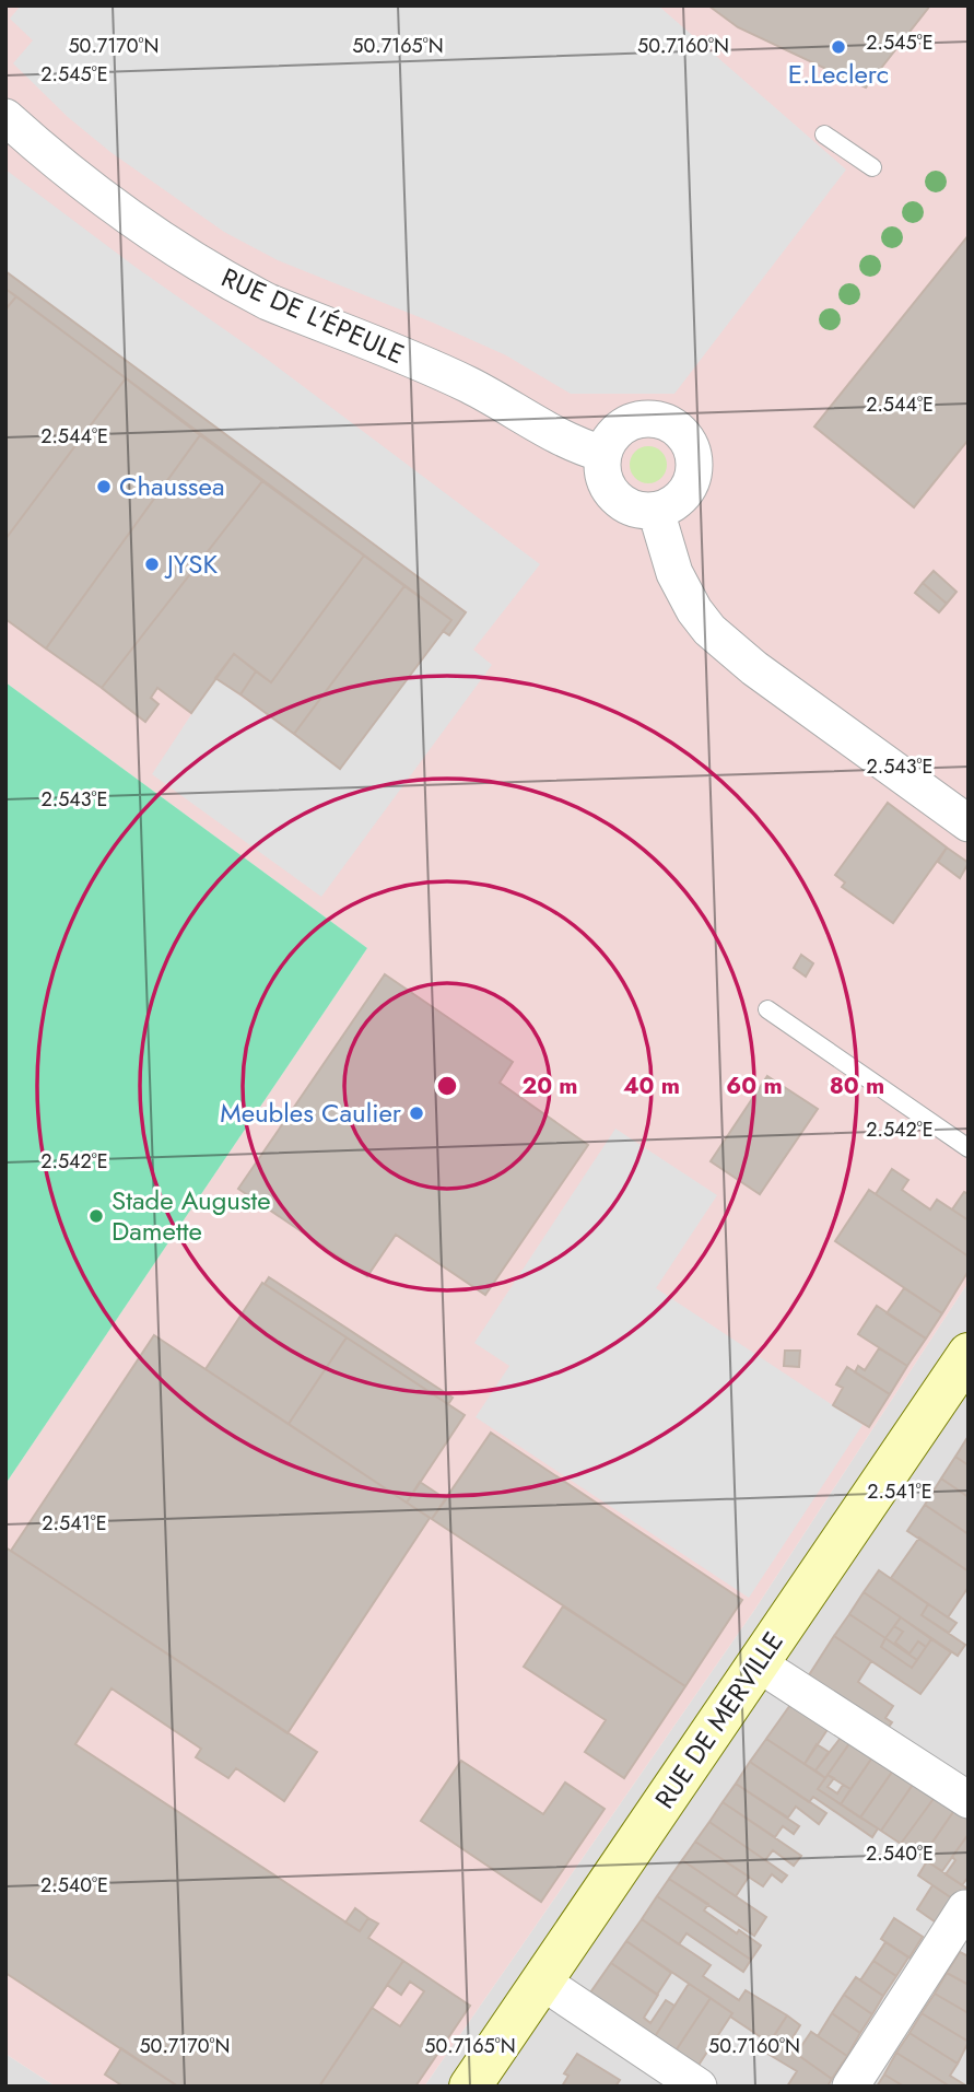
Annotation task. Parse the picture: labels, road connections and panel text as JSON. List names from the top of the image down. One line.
{"streets":{"street":["RUE DE L'ÉPEULE","RUE DE MERVILLE"]},"places":["E.Leclerc","Chaussea","JYSK","Meubles Caulier","Stade Auguste Damette"],"coordinates":["2.545°E","50.7170°N","50.7165°N","50.7160°N","2.544°E","2.543°E","2.542°E","2.541°E","2.540°E"],"rings":["20 m","40 m","60 m","80 m"]}
